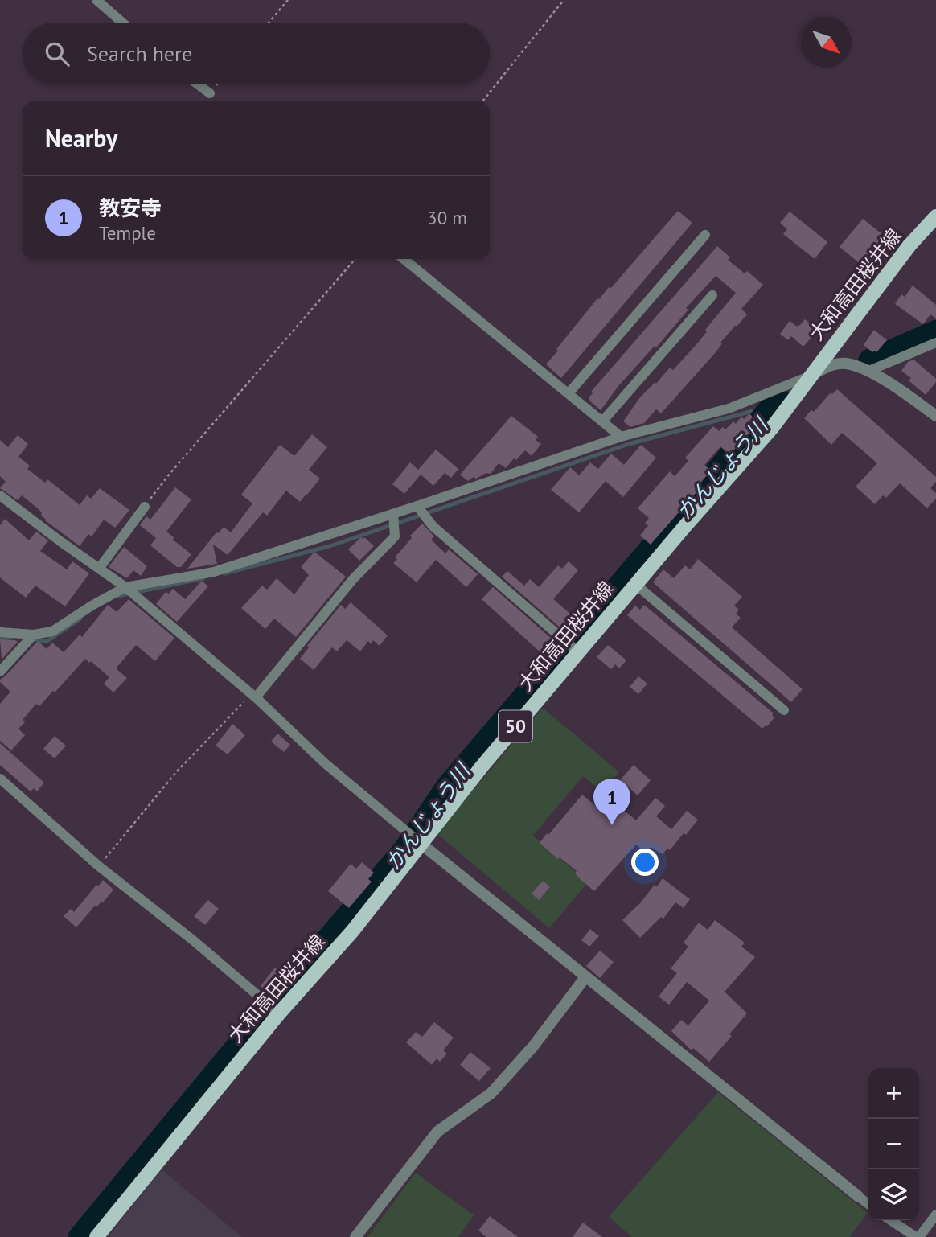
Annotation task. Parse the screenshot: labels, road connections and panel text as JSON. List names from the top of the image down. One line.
{"streets":{"main road":["大和高田桜井線","50"]},"water":["かんじょう川"],"north":"bottom right","page":{"search":"Search here","heading":"Nearby","list":[{"mark":"1","name":"教安寺","note":"Temple","value":"30 m"}],"pins":"1","map_buttons":["+","−"]}}
